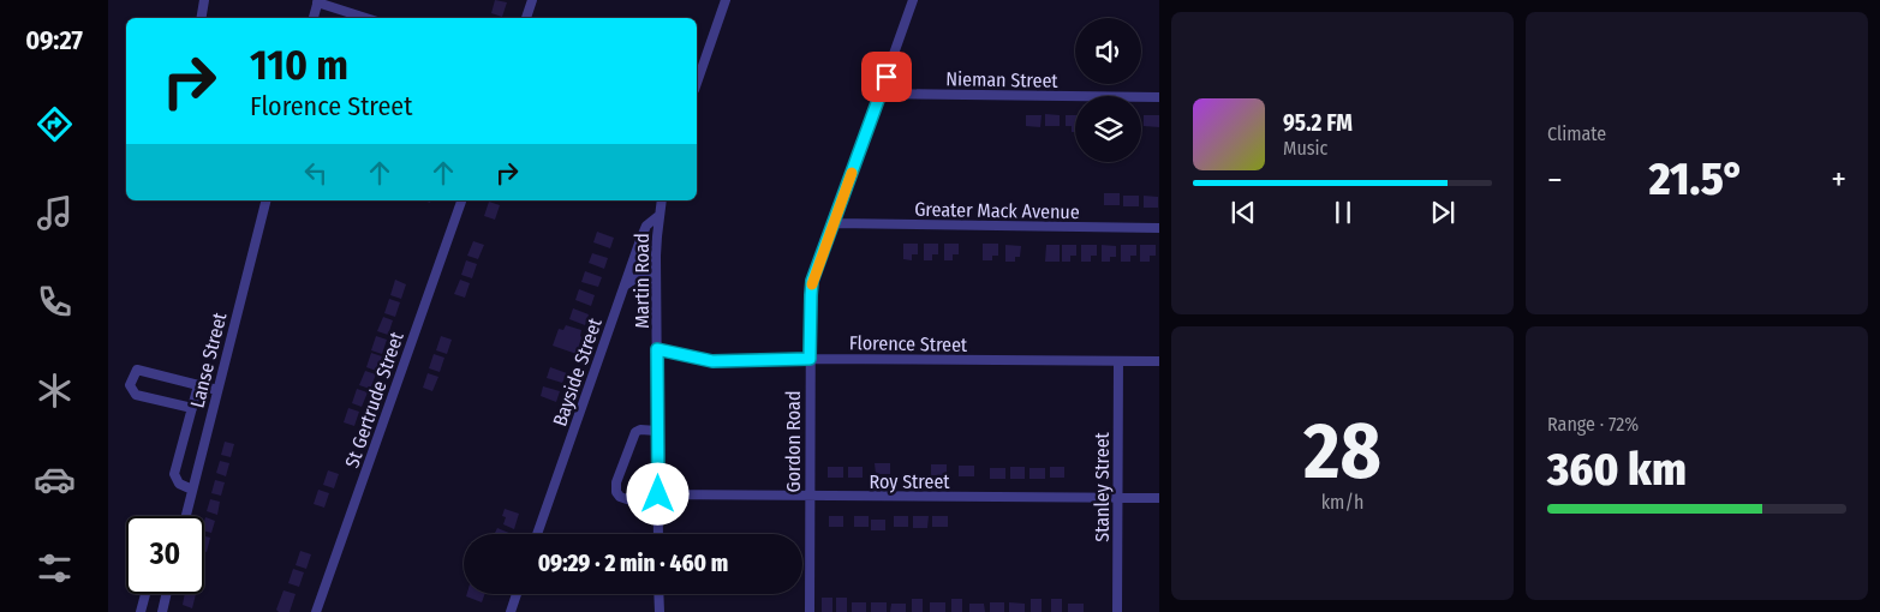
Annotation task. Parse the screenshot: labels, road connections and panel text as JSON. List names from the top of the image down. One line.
{"streets":{"street":["Nieman Street","Greater Mack Avenue","Martin Road","Florence Street","Lanse Street","Bayside Street","St Gertrude Street","Gordon Road","Roy Street","Stanley Street"]},"crossings":[["Nieman Street","Gordon Road"],["Greater Mack Avenue","Gordon Road"],["Martin Road","Florence Street"],["Martin Road","Bayside Street"],["Martin Road","Roy Street"],["Florence Street","Gordon Road"],["Florence Street","Stanley Street"],["Gordon Road","Roy Street"],["Roy Street","Stanley Street"]],"page":{"tabs":"09:27","tile":["Climate",["28","km/h"],["Range · 72%","360 km"]],"turn":["110 m","Florence Street"],"song":["95.2 FM","Music"],"heat":["−","21.5°","+"],"limit":"30","trip":"09:29 · 2 min · 460 m"}}
